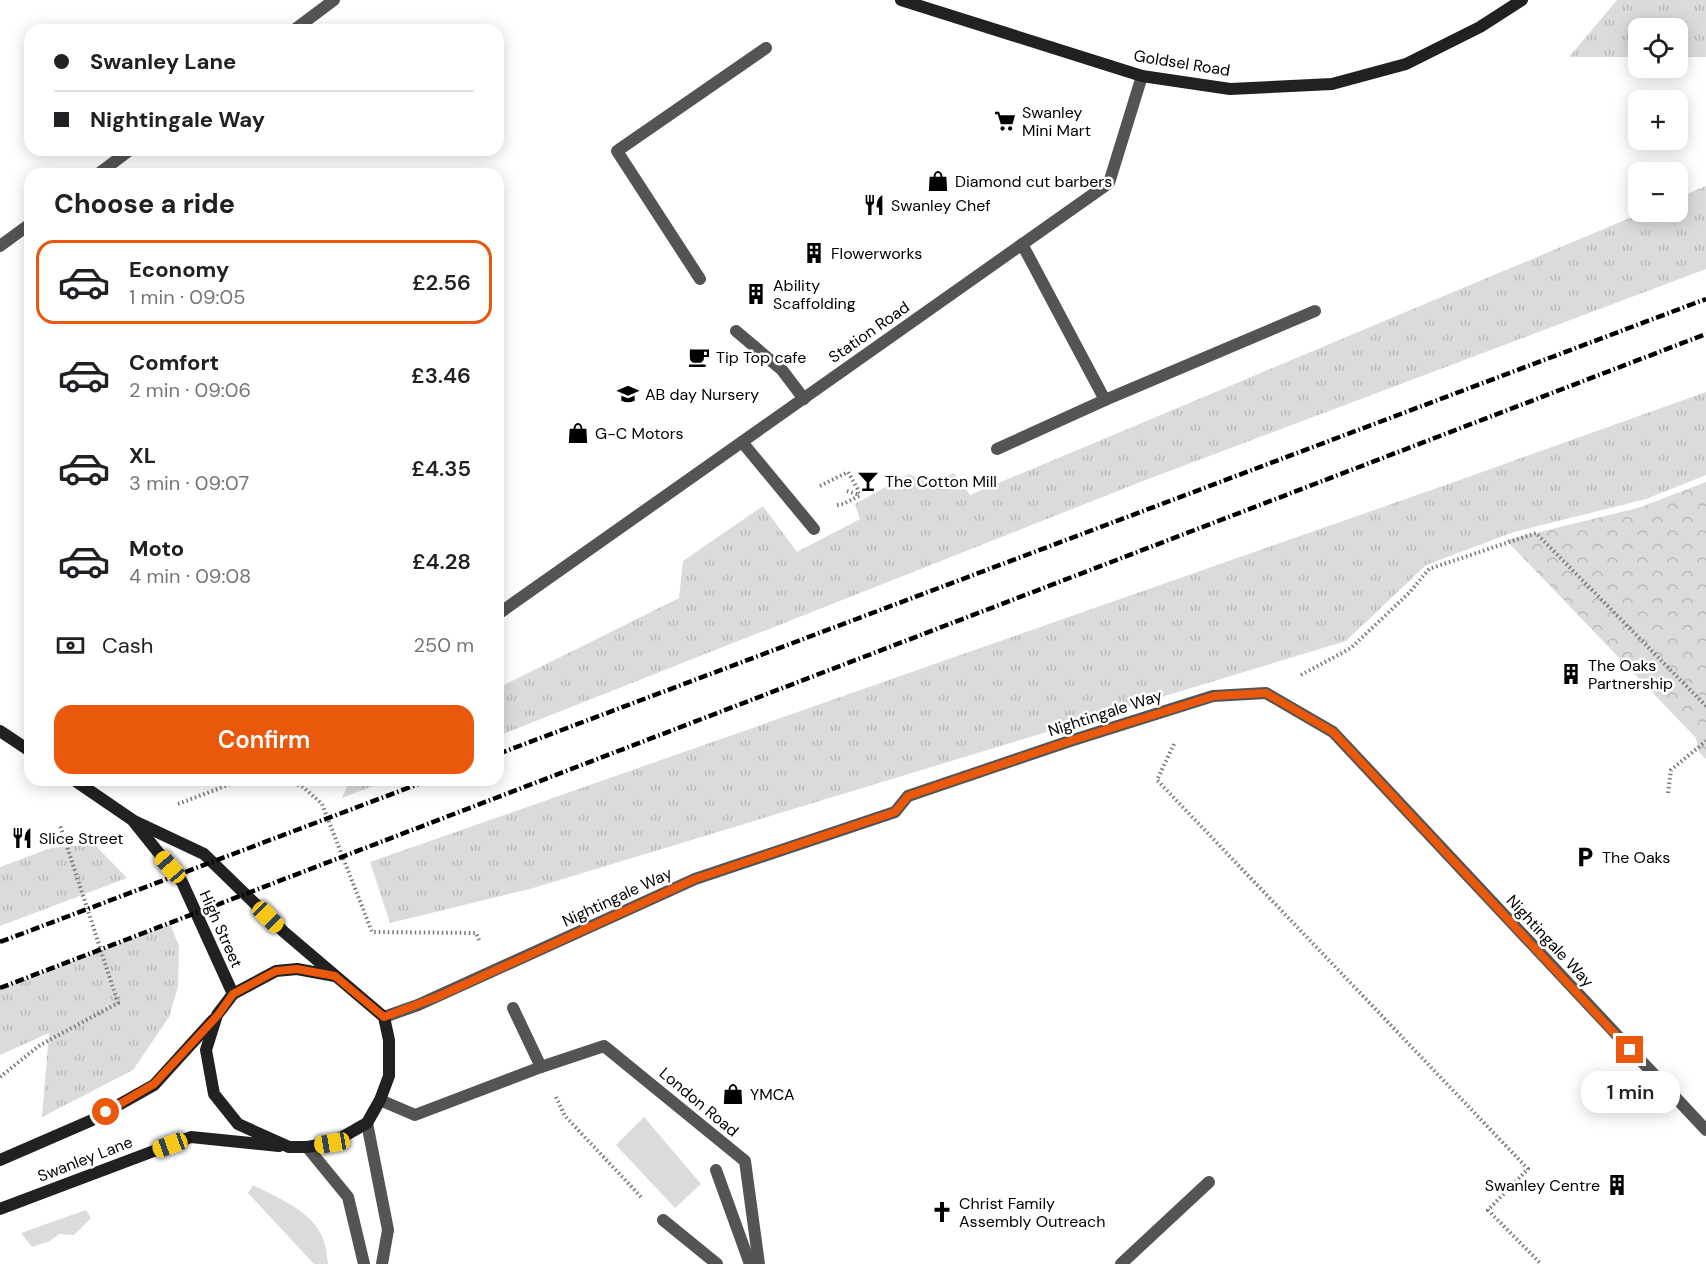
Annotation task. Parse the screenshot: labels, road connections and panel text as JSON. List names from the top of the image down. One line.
{"streets":{"main road":["Goldsel Road","High Street","Swanley Lane"],"street":["Station Road","Nightingale Way","London Road"]},"crossings":[["Goldsel Road","Station Road"],["Nightingale Way","High Street"],["Nightingale Way","London Road"],["Nightingale Way","Swanley Lane"],["High Street","London Road"],["High Street","Swanley Lane"],["London Road","Swanley Lane"]],"places":{"supermarket":["Swanley Mini Mart"],"shop":["Diamond cut barbers","G-C Motors","YMCA"],"restaurant":["Swanley Chef","Slice Street"],"building":["Flowerworks","Ability Scaffolding","The Oaks Partnership","Swanley Centre"],"cafe":["Tip Top cafe"],"school or university":["AB day Nursery"],"bar":["The Cotton Mill"],"parking":["The Oaks"],"church":["Christ Family Assembly Outreach"]},"page":{"map_buttons":["+","−"],"banner":["Swanley Lane","Nightingale Way"],"heading":"Choose a ride","list":[{"name":"Economy","note":"1 min · 09:05","value":"£2.56"},{"name":"Comfort","note":"2 min · 09:06","value":"£3.46"},{"name":"XL","note":"3 min · 09:07","value":"£4.35"},{"name":"Moto","note":"4 min · 09:08","value":"£4.28"}],"pay":["Cash","250 m"],"buttons":"Confirm","bubble":"1 min"}}
